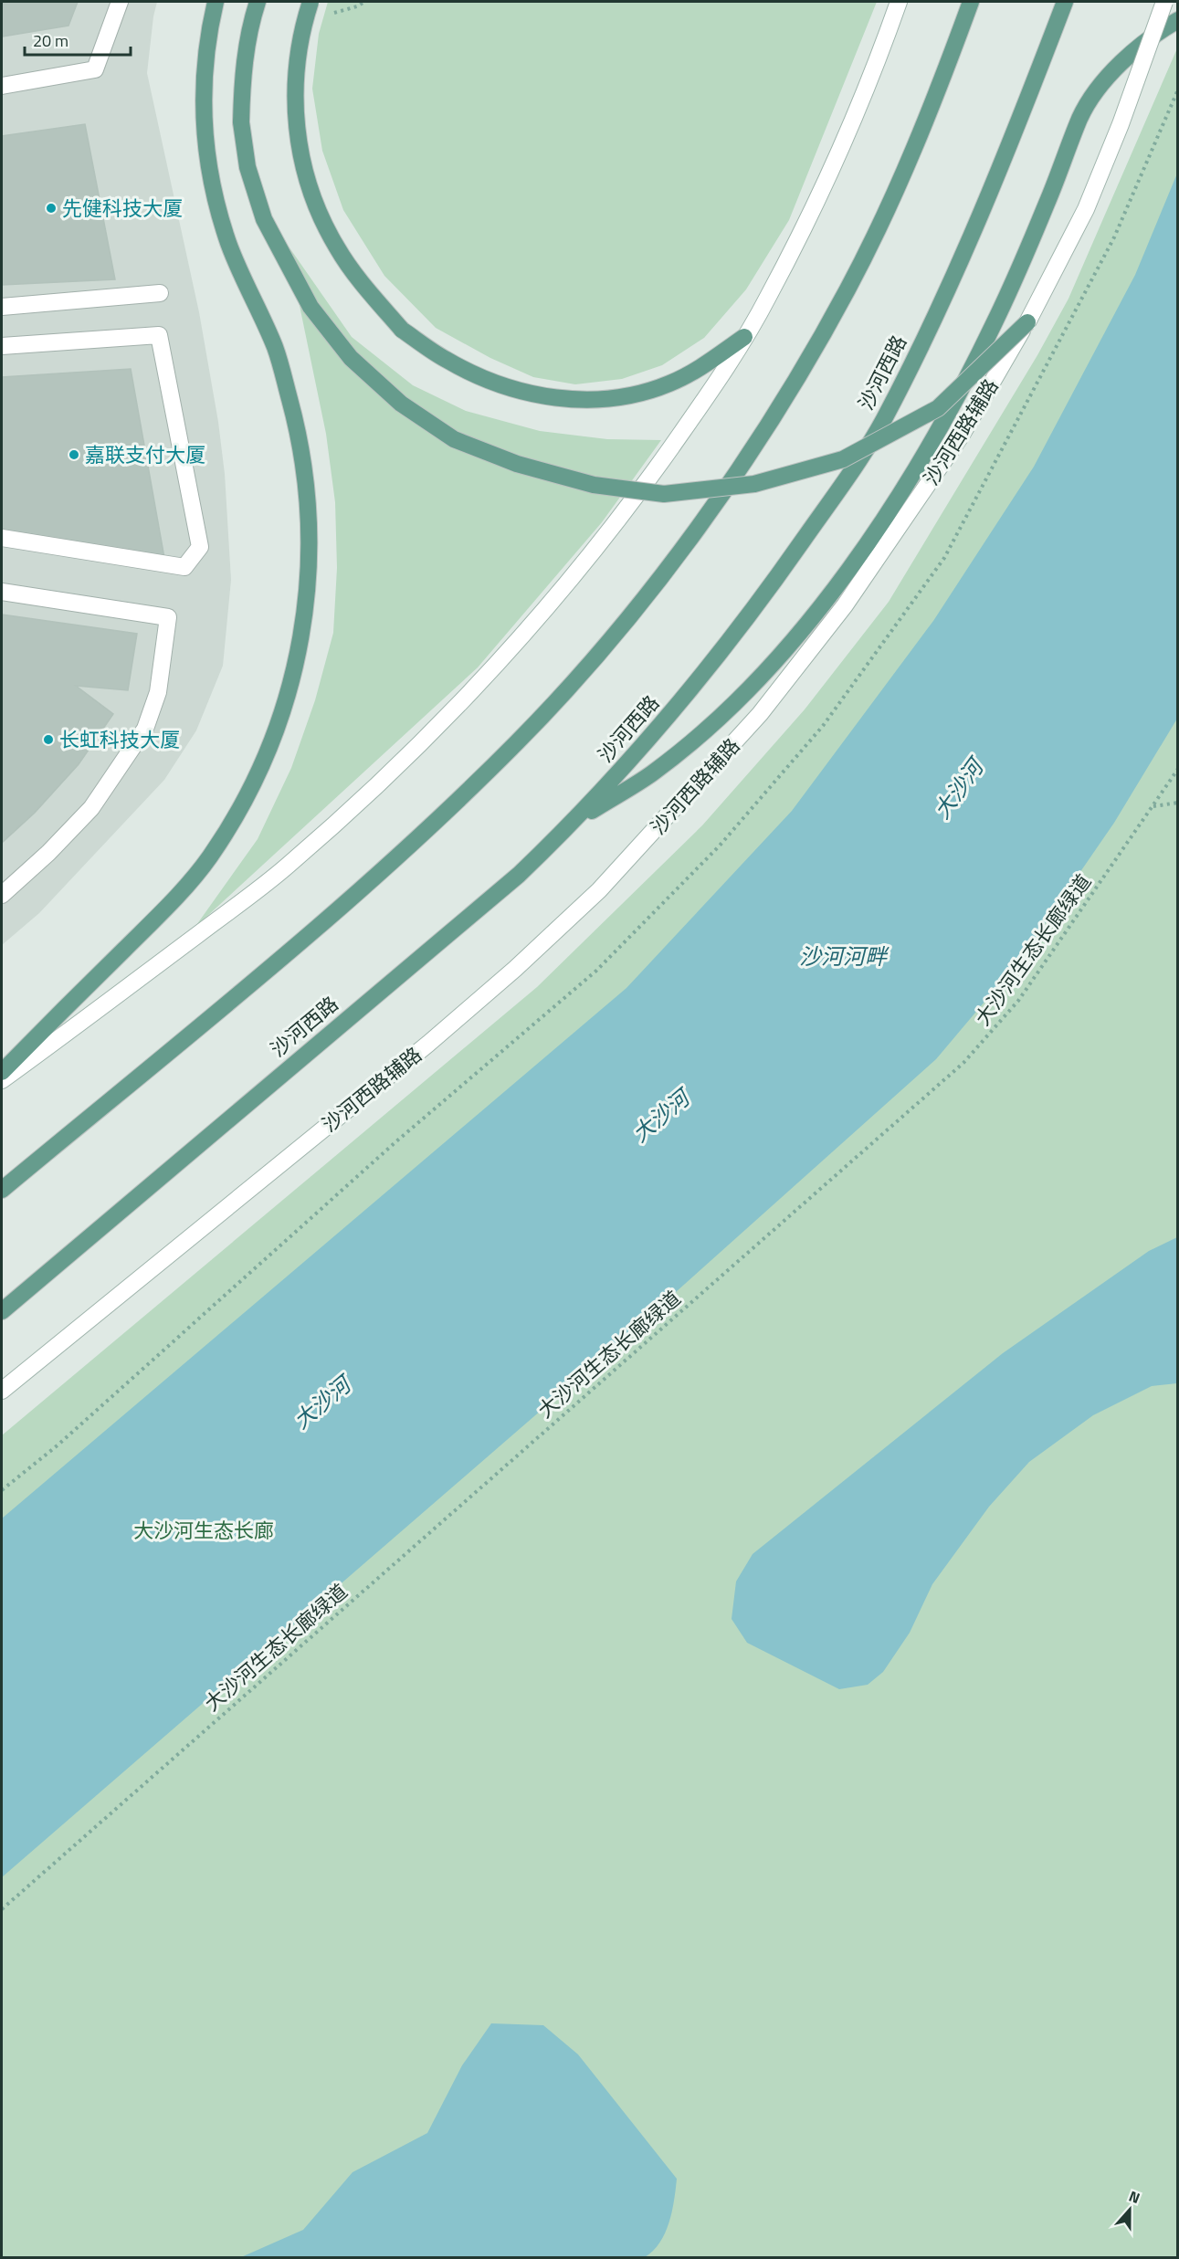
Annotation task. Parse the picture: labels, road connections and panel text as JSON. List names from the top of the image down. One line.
{"streets":{"main road":["沙河西路","沙河西路辅路"],"path":["大沙河生态长廊绿道"]},"water":["大沙河","沙河河畔"],"parks":["大沙河生态长廊"],"places":["先健科技大厦","嘉联支付大厦","长虹科技大厦"],"scale_bar":"20 m","north":"top"}
